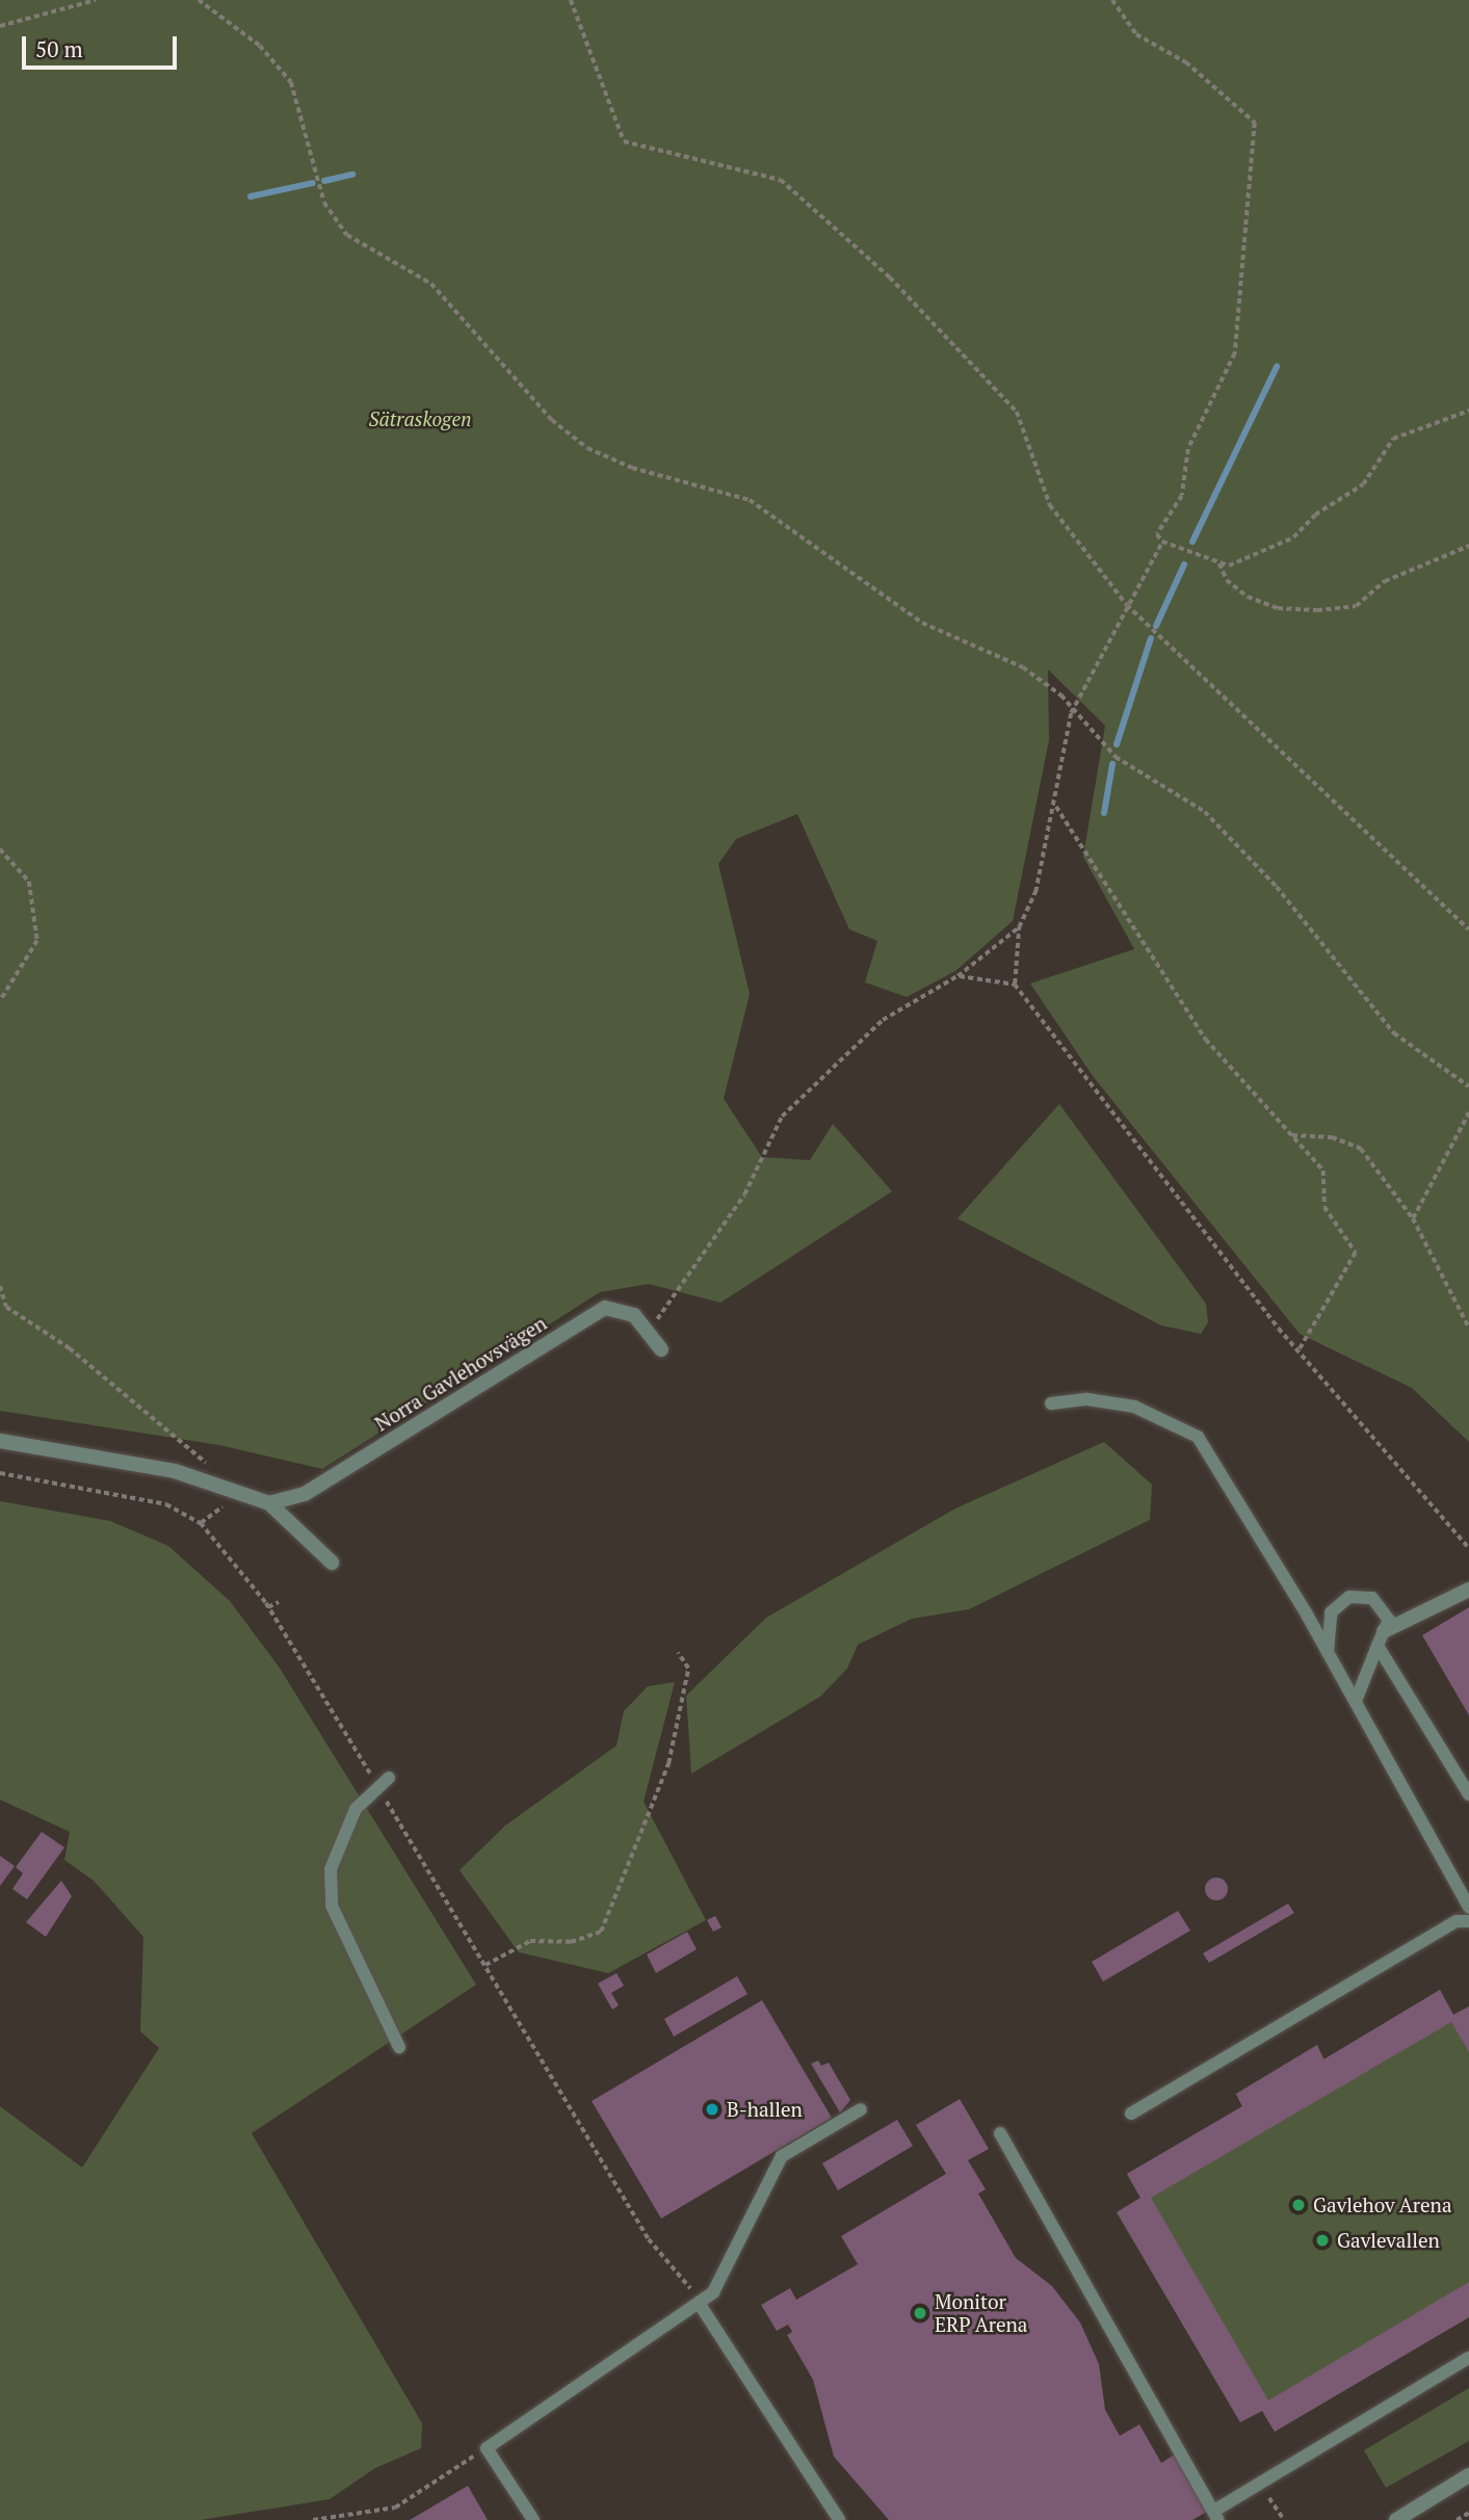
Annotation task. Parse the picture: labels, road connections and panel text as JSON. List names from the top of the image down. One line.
{"streets":{"street":["Norra Gavlehovsvägen"]},"parks":["Sätraskogen"],"places":["B-hallen","Gavlehov Arena","Gavlevallen","Monitor ERP Arena"],"scale_bar":"50 m"}
